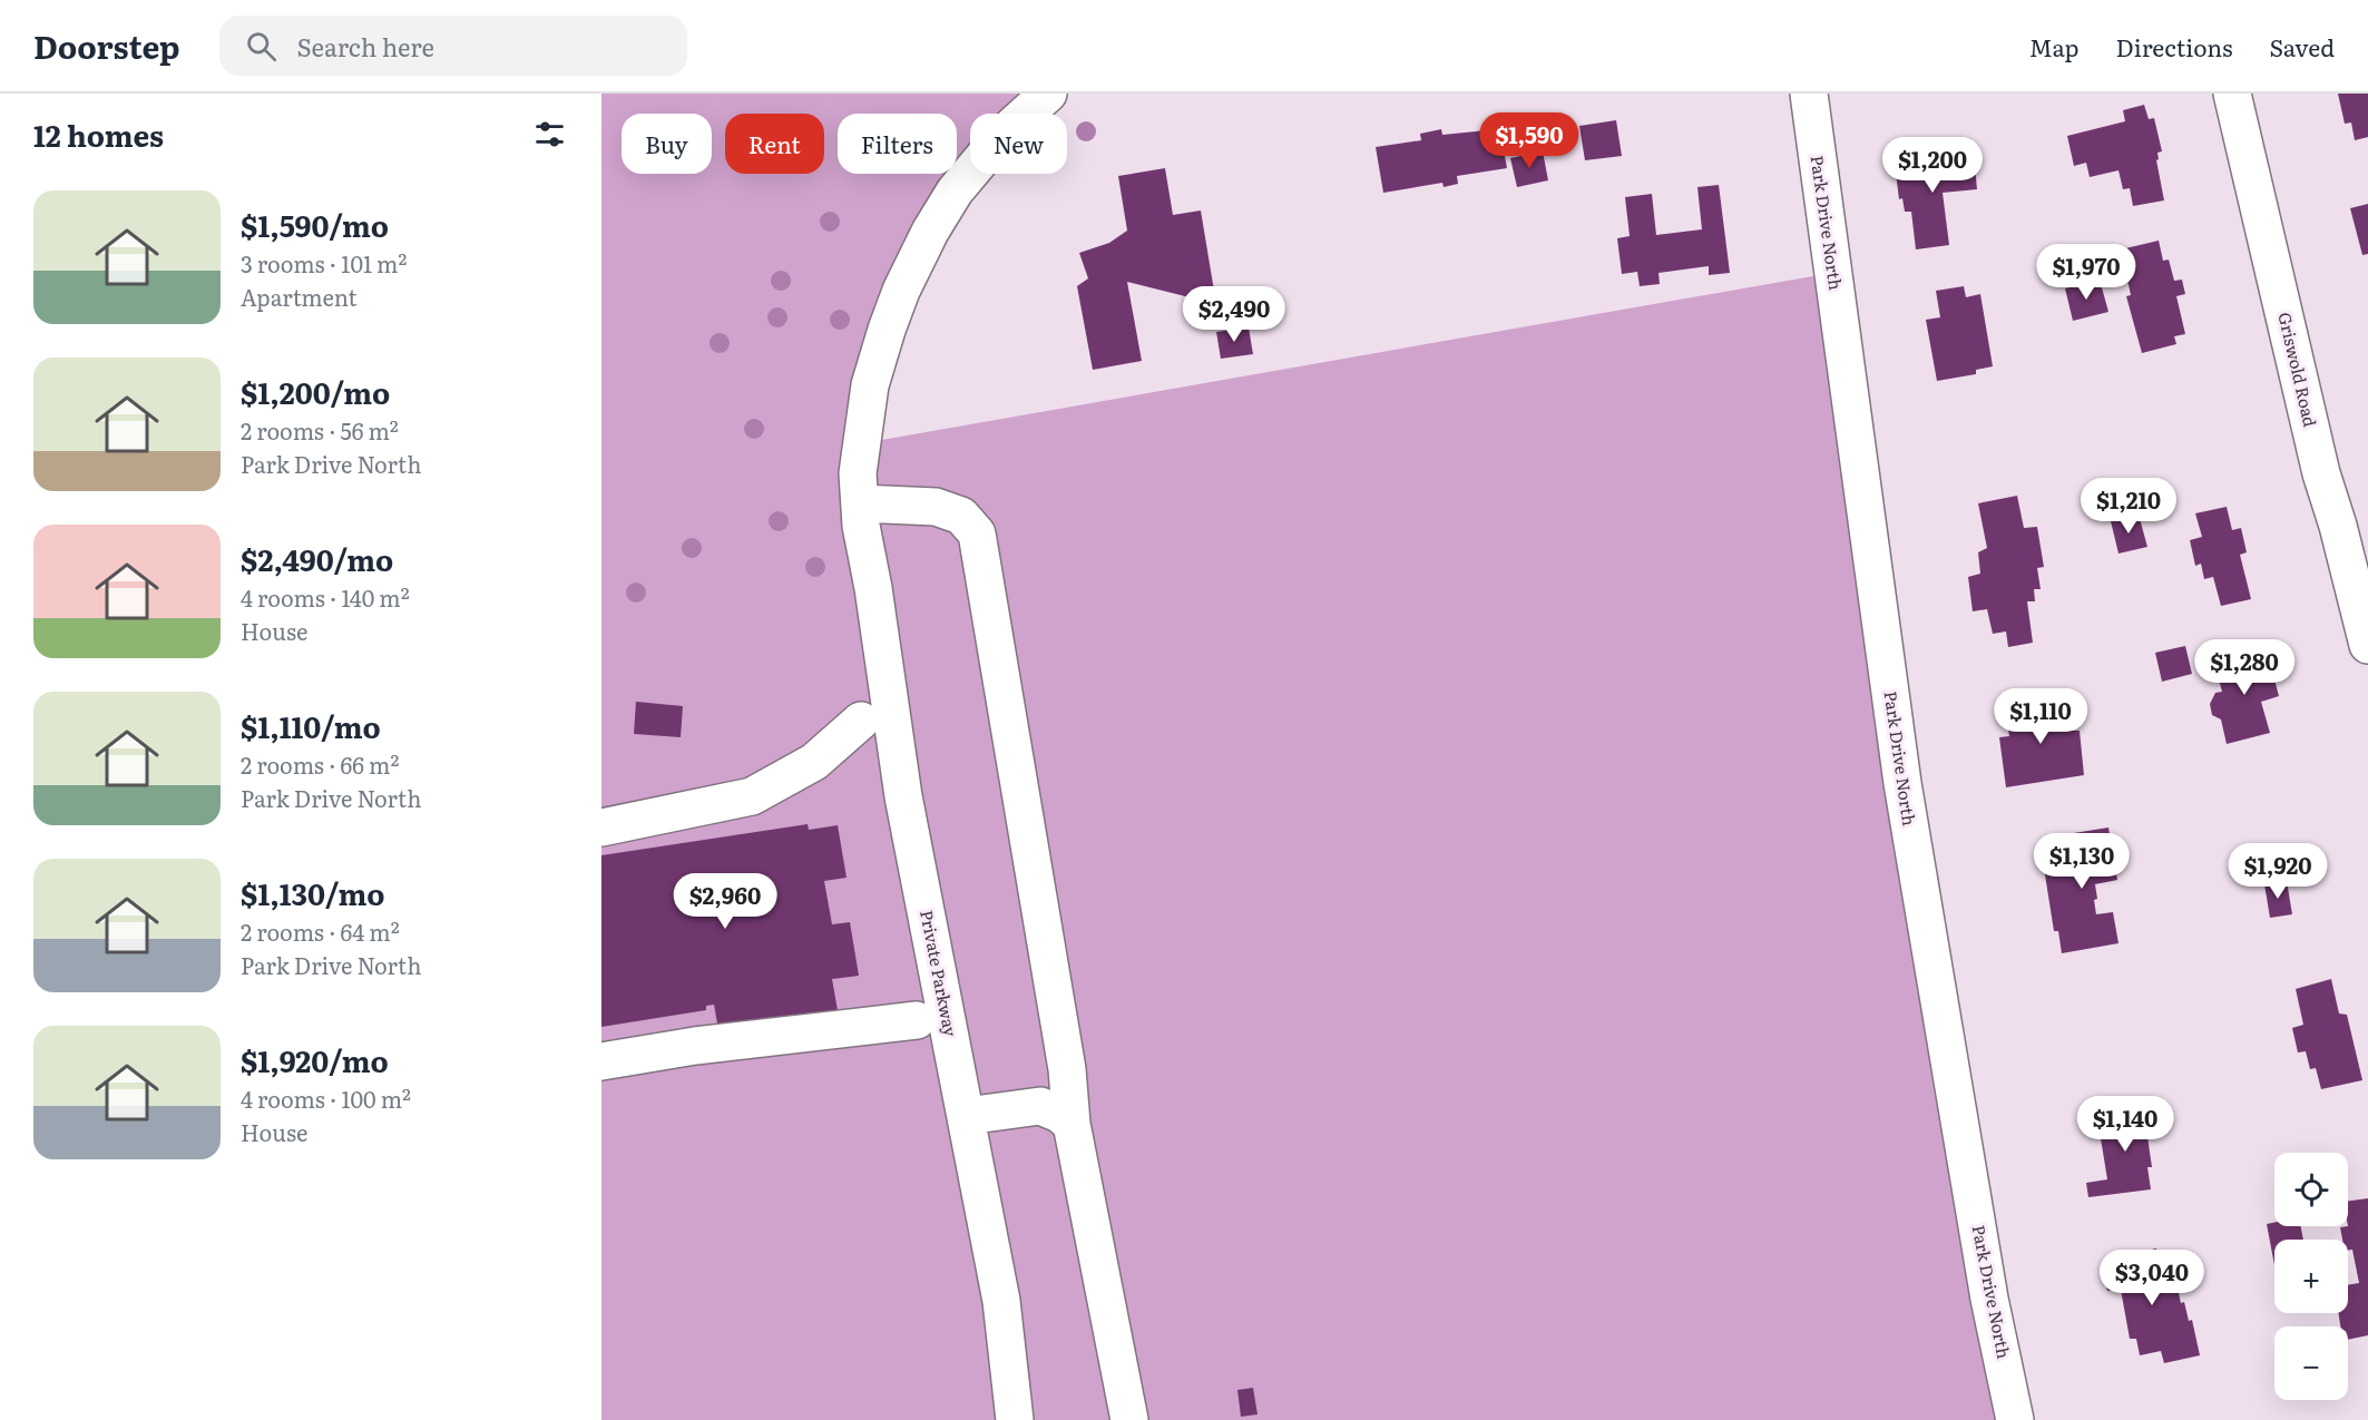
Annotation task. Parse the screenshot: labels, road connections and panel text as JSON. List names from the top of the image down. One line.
{"streets":{"street":["Park Drive North","Griswold Road","Private Parkway"]},"page":{"header":"Doorstep","search":"Search here","nav":["Map","Directions","Saved"],"heading":"12 homes","price":["$1,590","$1,200","$1,970","$2,490","$1,210","$1,280","$1,110","$1,130","$1,920","$2,960","$1,140","$3,040"],"chip":["Buy","Rent","Filters","New"],"list":[{"name":"$1,590/mo","note":"3 rooms · 101 m² · Apartment"},{"name":"$1,200/mo","note":"2 rooms · 56 m² · Park Drive North"},{"name":"$2,490/mo","note":"4 rooms · 140 m² · House"},{"name":"$1,110/mo","note":"2 rooms · 66 m² · Park Drive North"},{"name":"$1,130/mo","note":"2 rooms · 64 m² · Park Drive North"},{"name":"$1,920/mo","note":"4 rooms · 100 m² · House"}],"map_buttons":["+","−"]}}
